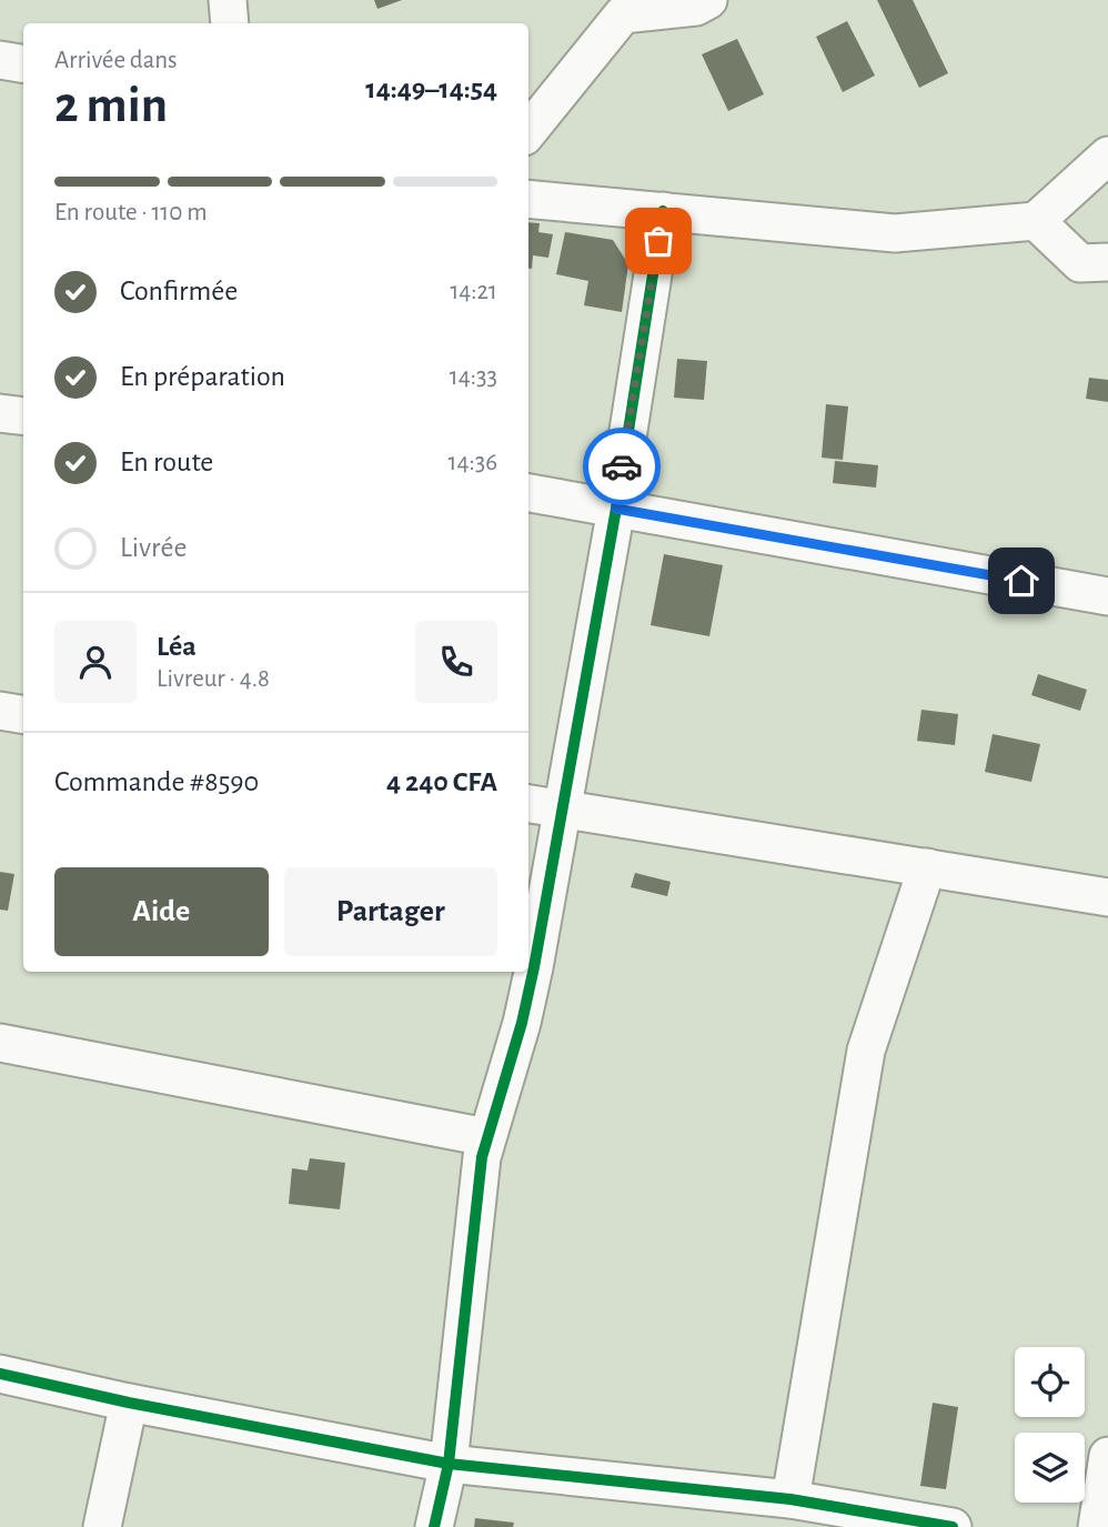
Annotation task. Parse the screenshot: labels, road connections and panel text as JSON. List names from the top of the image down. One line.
{"page":{"heading":["2 min","Arrivée dans","14:49–14:54"],"panel":["Léa","Livreur · 4.8","Commande #8590","4 240 CFA"],"bar":"En route · 110 m","list":[["Confirmée","14:21"],["En préparation","14:33"],["En route","14:36"],"Livrée"],"buttons":["Aide","Partager"]}}
